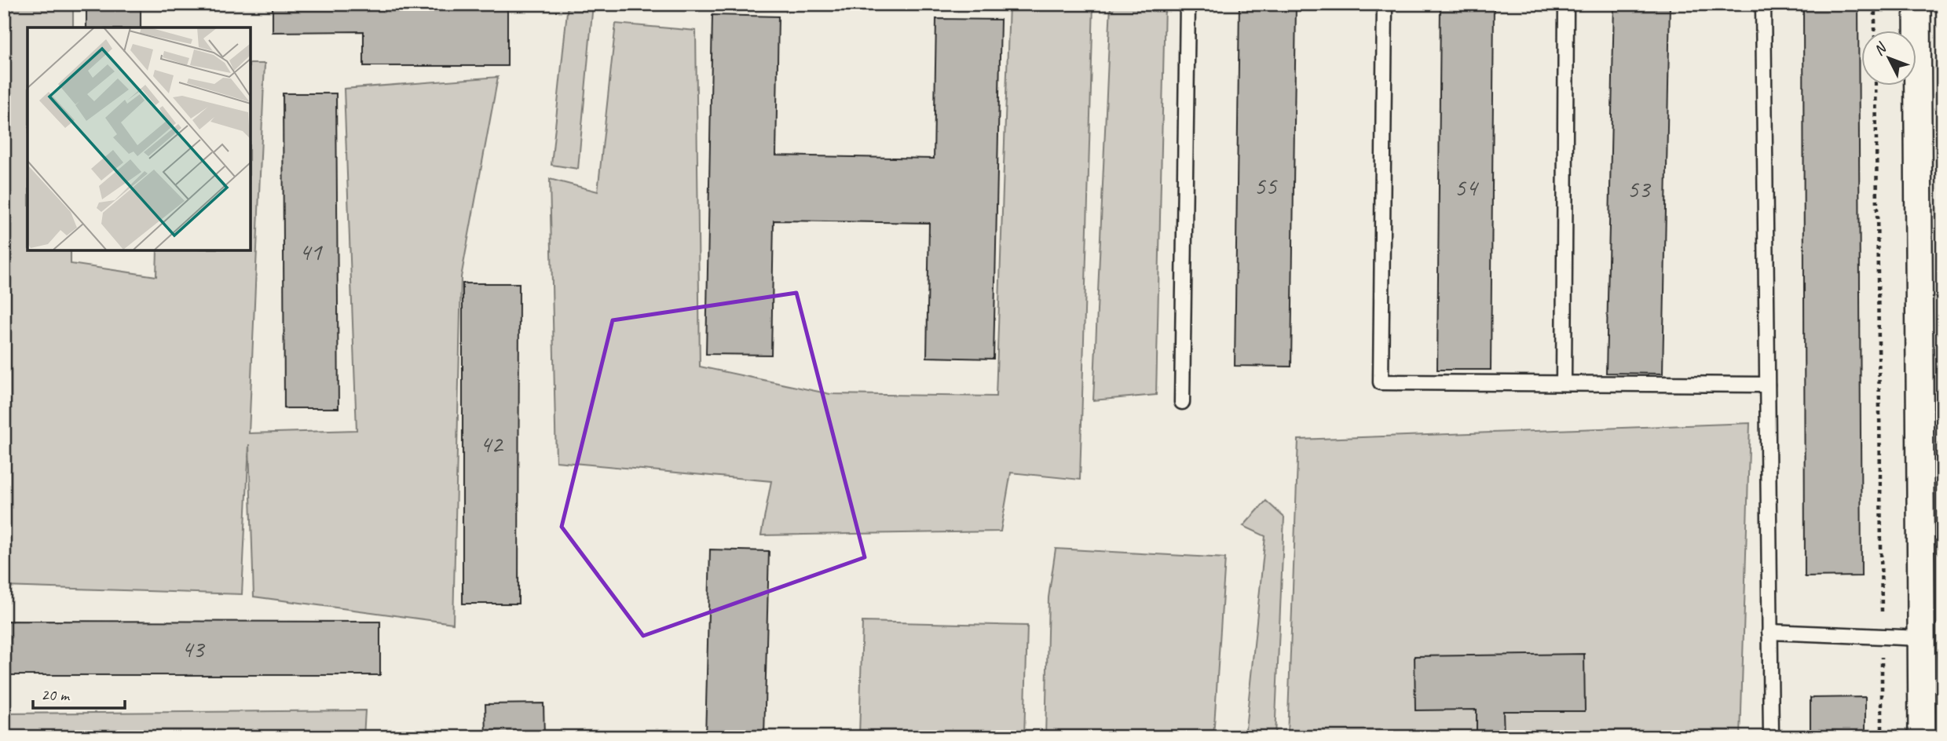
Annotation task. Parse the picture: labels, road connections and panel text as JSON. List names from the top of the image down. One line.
{"house_numbers":["55","54","53","41","42","43"],"scale_bar":"20 m","north":"top left"}
